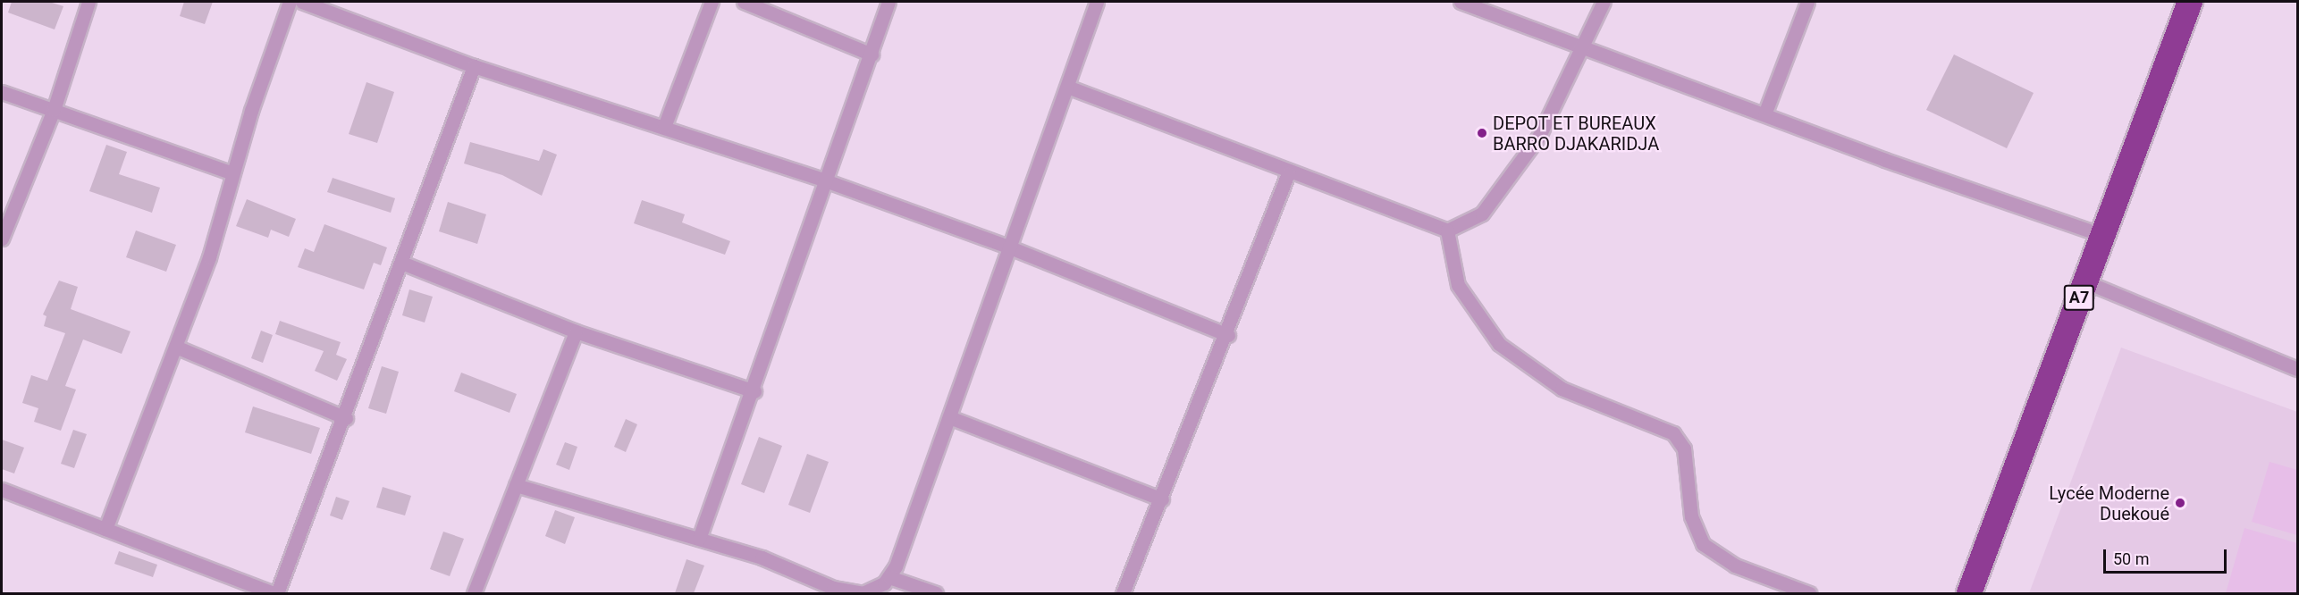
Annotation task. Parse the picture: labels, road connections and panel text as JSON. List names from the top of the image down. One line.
{"streets":{"highway":["A7"]},"places":["DEPOT ET BUREAUX BARRO DJAKARIDJA","Lycée Moderne Duekoué"],"scale_bar":"50 m"}
